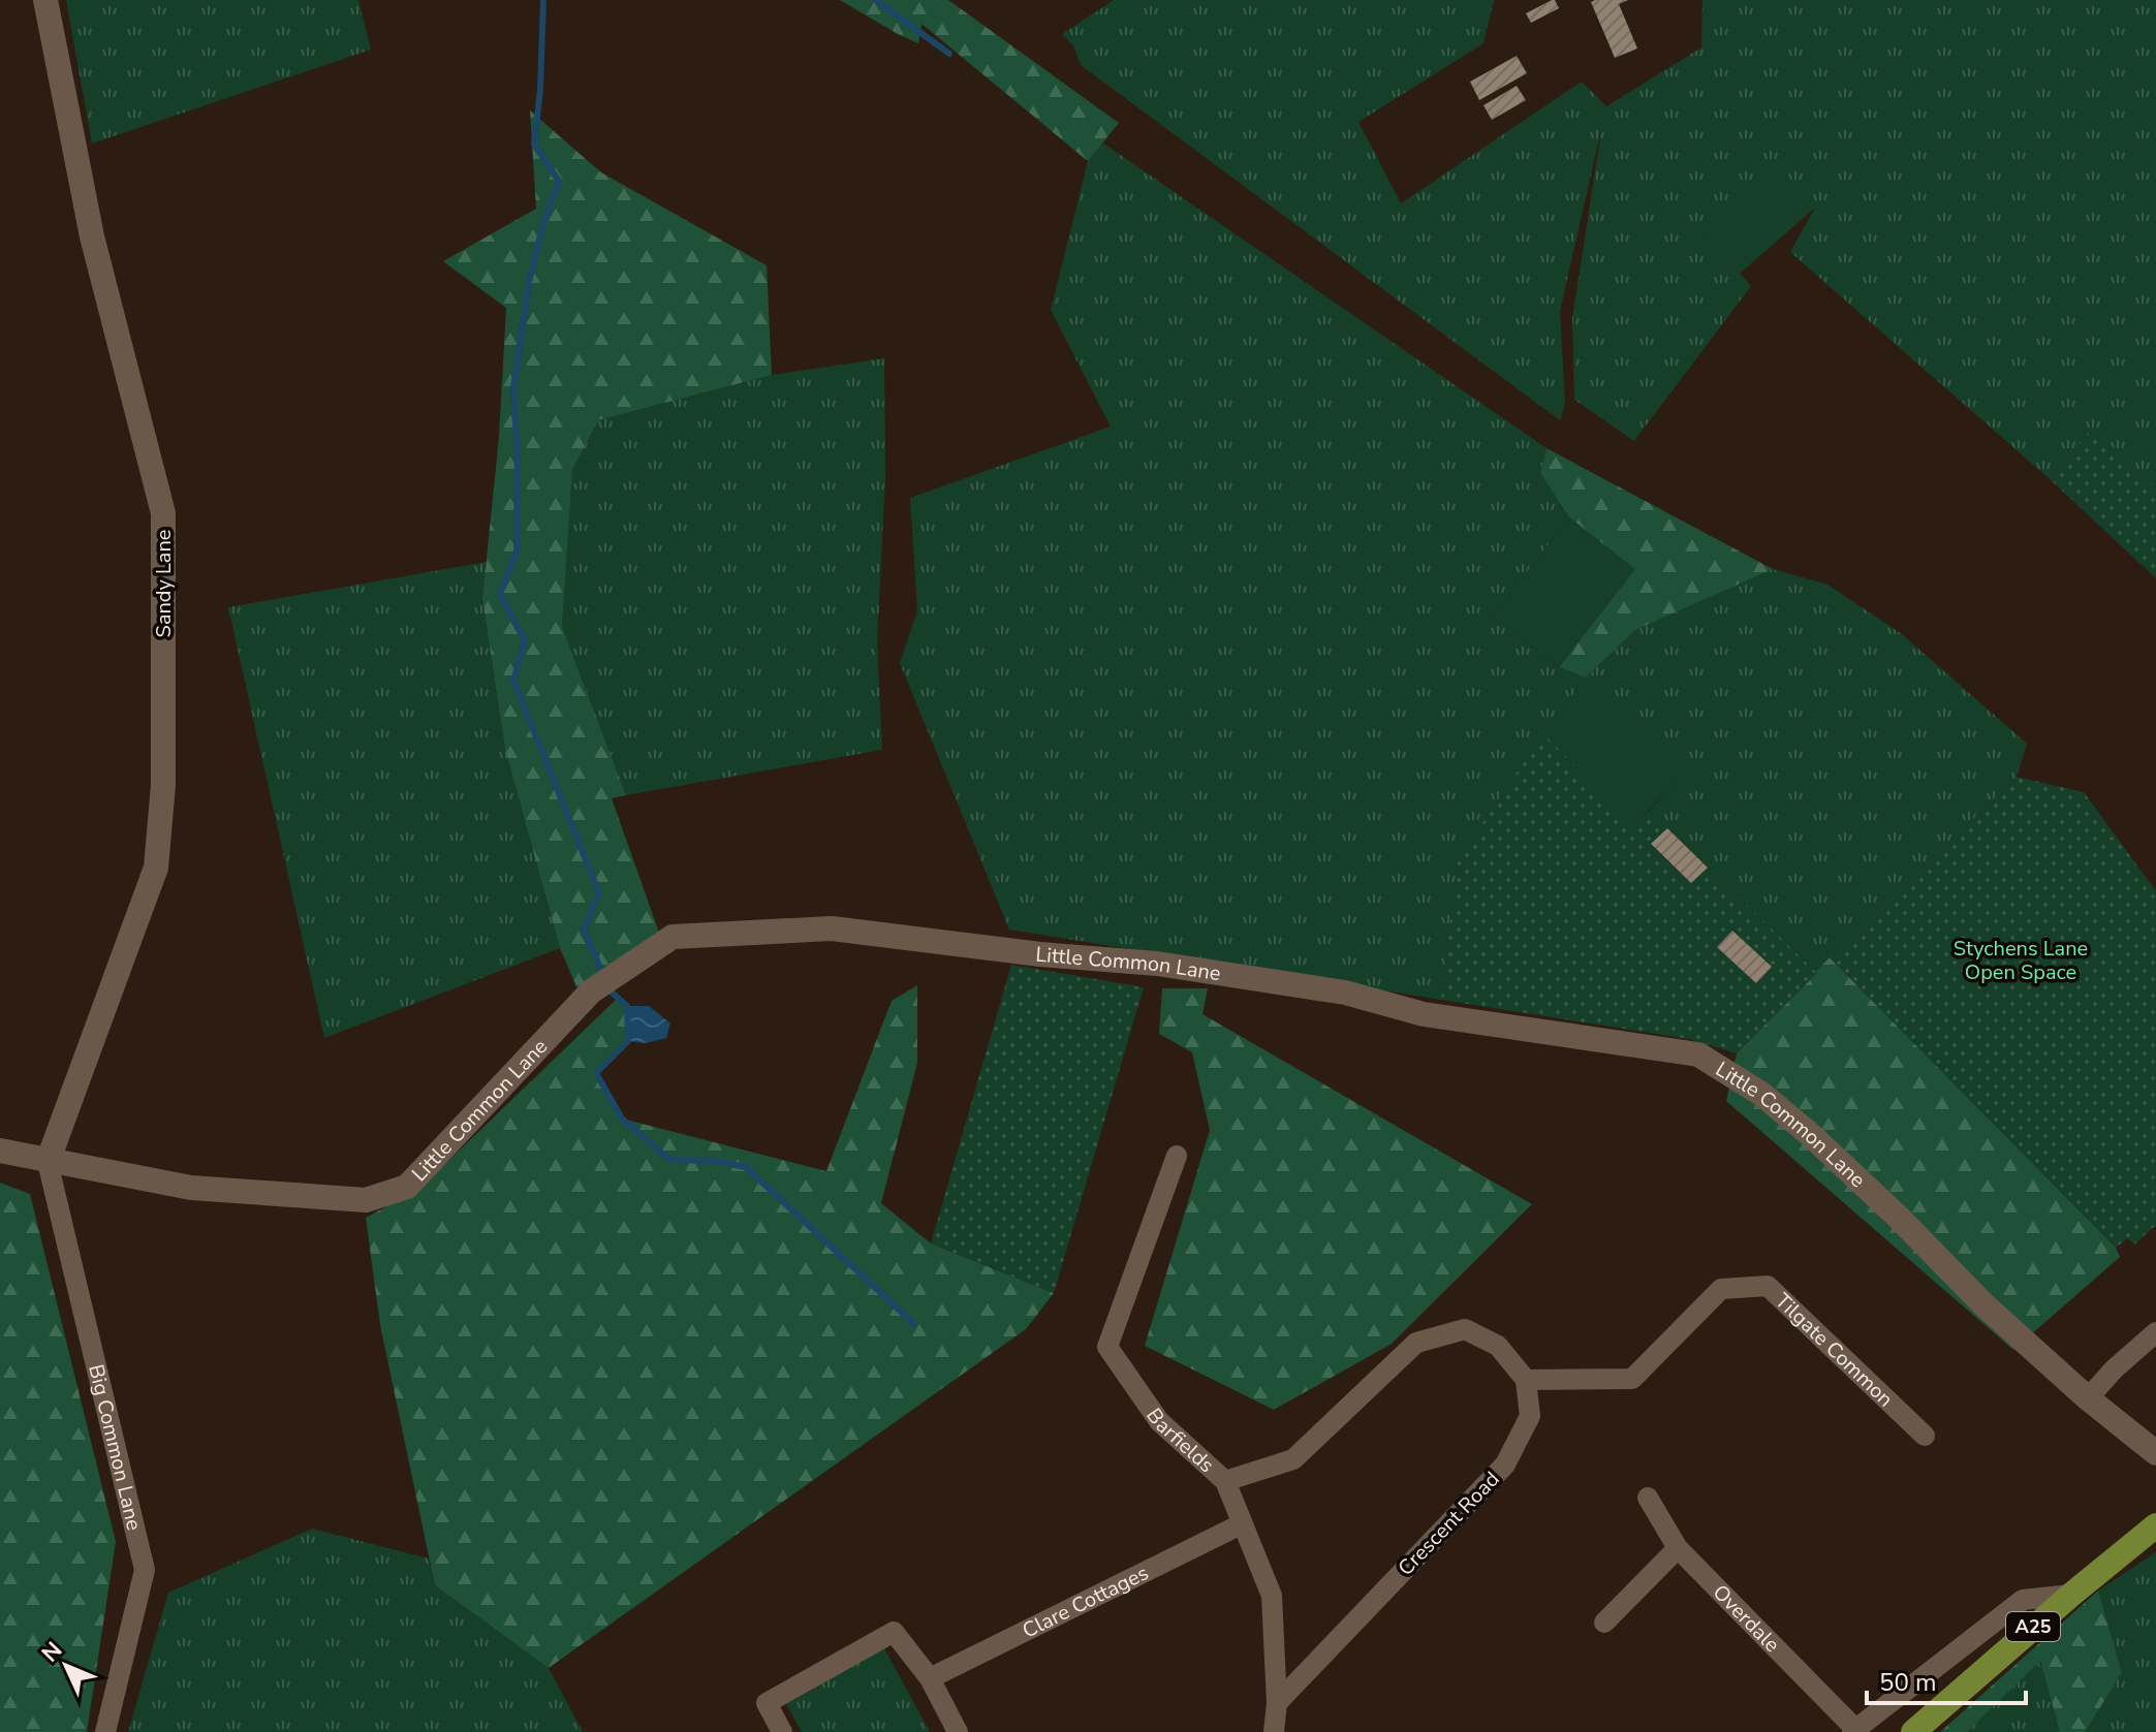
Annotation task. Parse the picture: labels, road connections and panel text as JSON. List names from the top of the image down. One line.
{"streets":{"main road":["A25"],"street":["Sandy Lane","Little Common Lane","Tilgate Common","Barfields","Big Common Lane","Crescent Road","Clare Cottages","Overdale"]},"crossings":[["Sandy Lane","Little Common Lane"],["Sandy Lane","Big Common Lane"],["Little Common Lane","Big Common Lane"],["Tilgate Common","Crescent Road"],["Barfields","Crescent Road"],["Barfields","Clare Cottages"],["Overdale","A25"]],"parks":["Stychens Lane Open Space"],"scale_bar":"50 m","north":"top left"}
